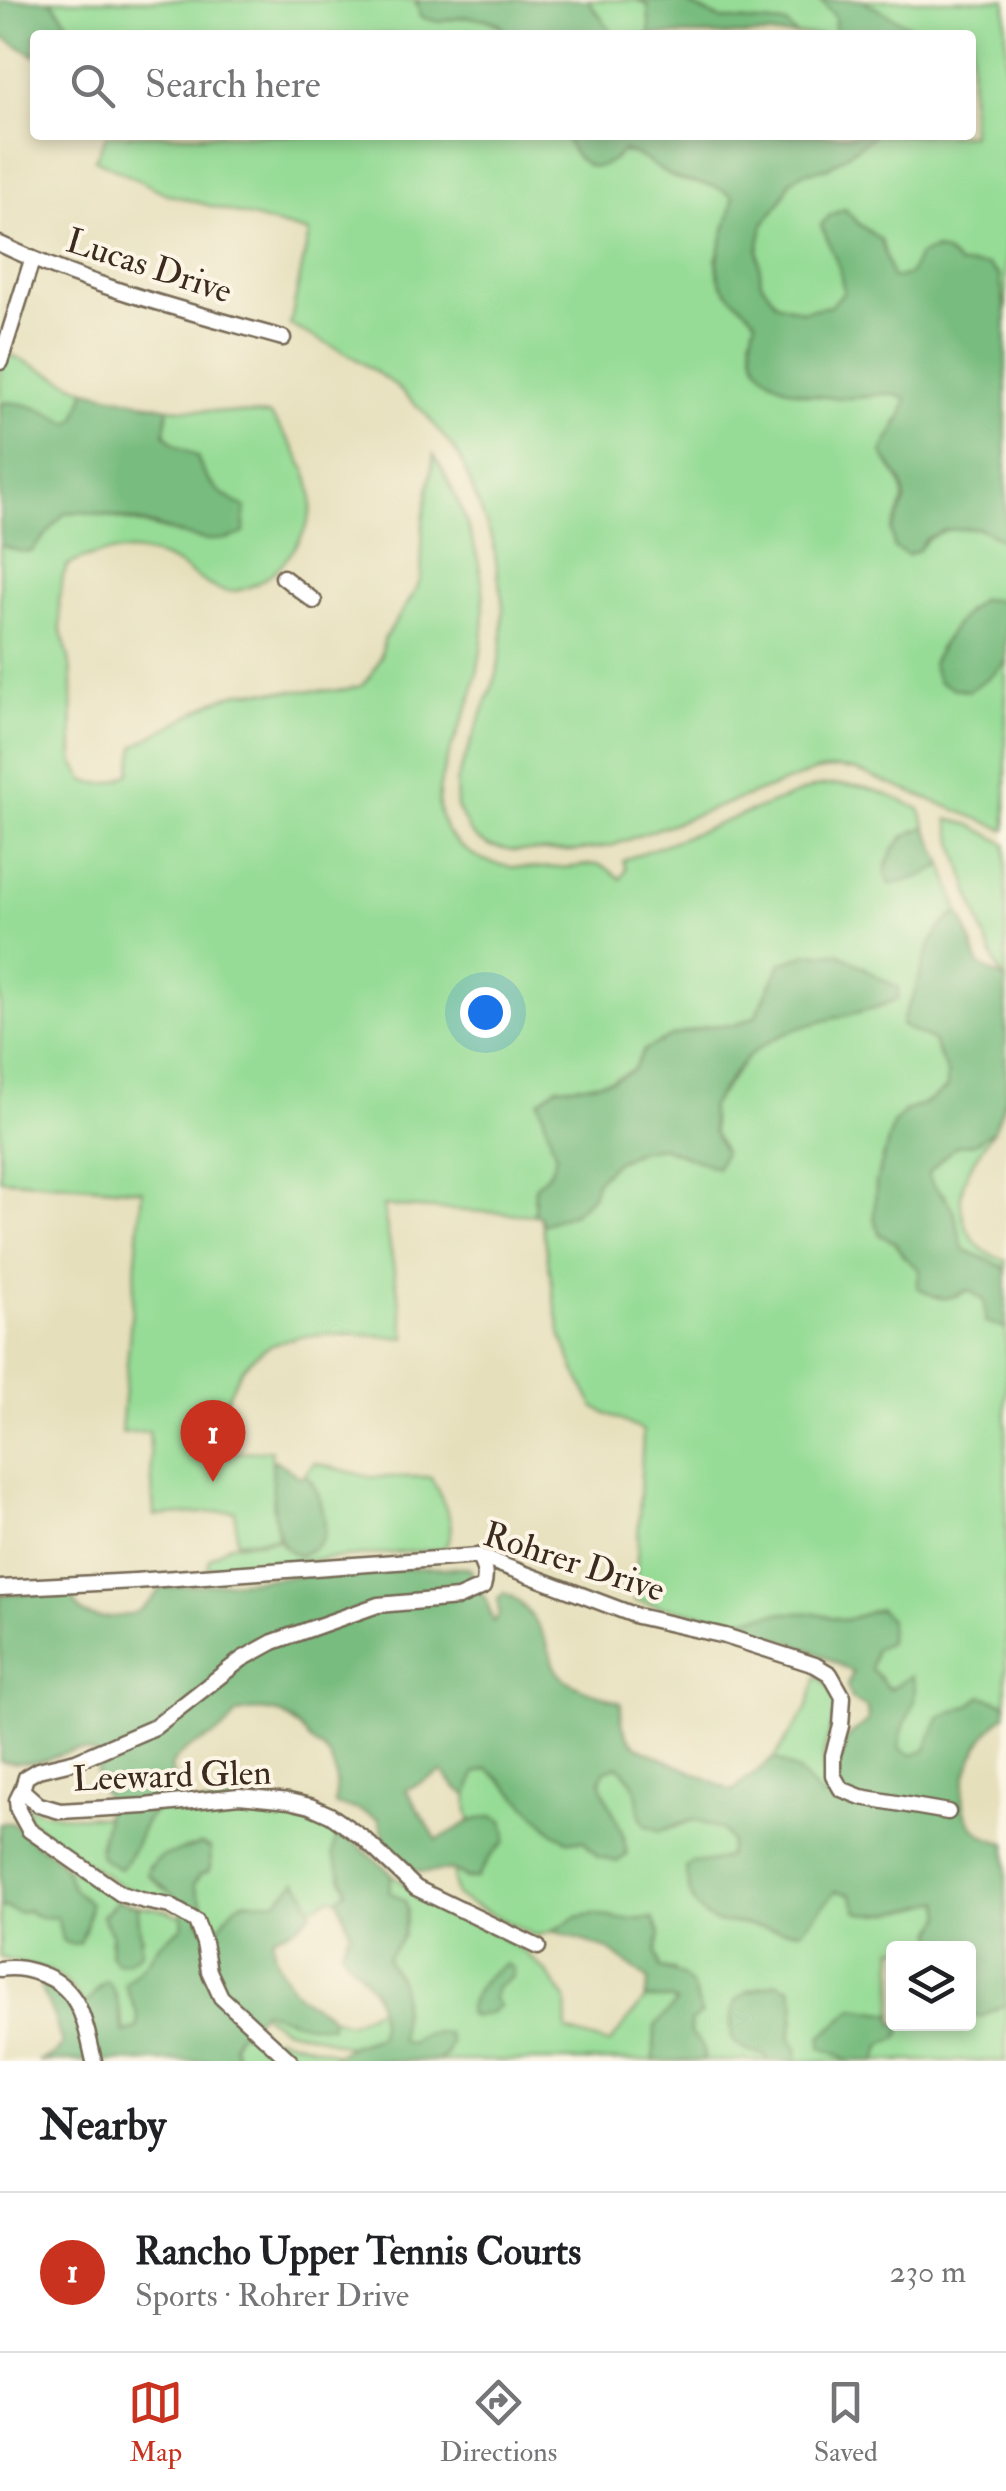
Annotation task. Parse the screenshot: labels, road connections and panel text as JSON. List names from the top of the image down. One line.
{"streets":{"street":["Lucas Drive","Rohrer Drive","Leeward Glen"]},"crossings":[["Rohrer Drive","Leeward Glen"]],"page":{"search":"Search here","pins":"1","heading":"Nearby","list":[{"mark":"1","name":"Rancho Upper Tennis Courts","note":"Sports · Rohrer Drive","value":"230 m"}],"nav":["Map","Directions","Saved"]}}
